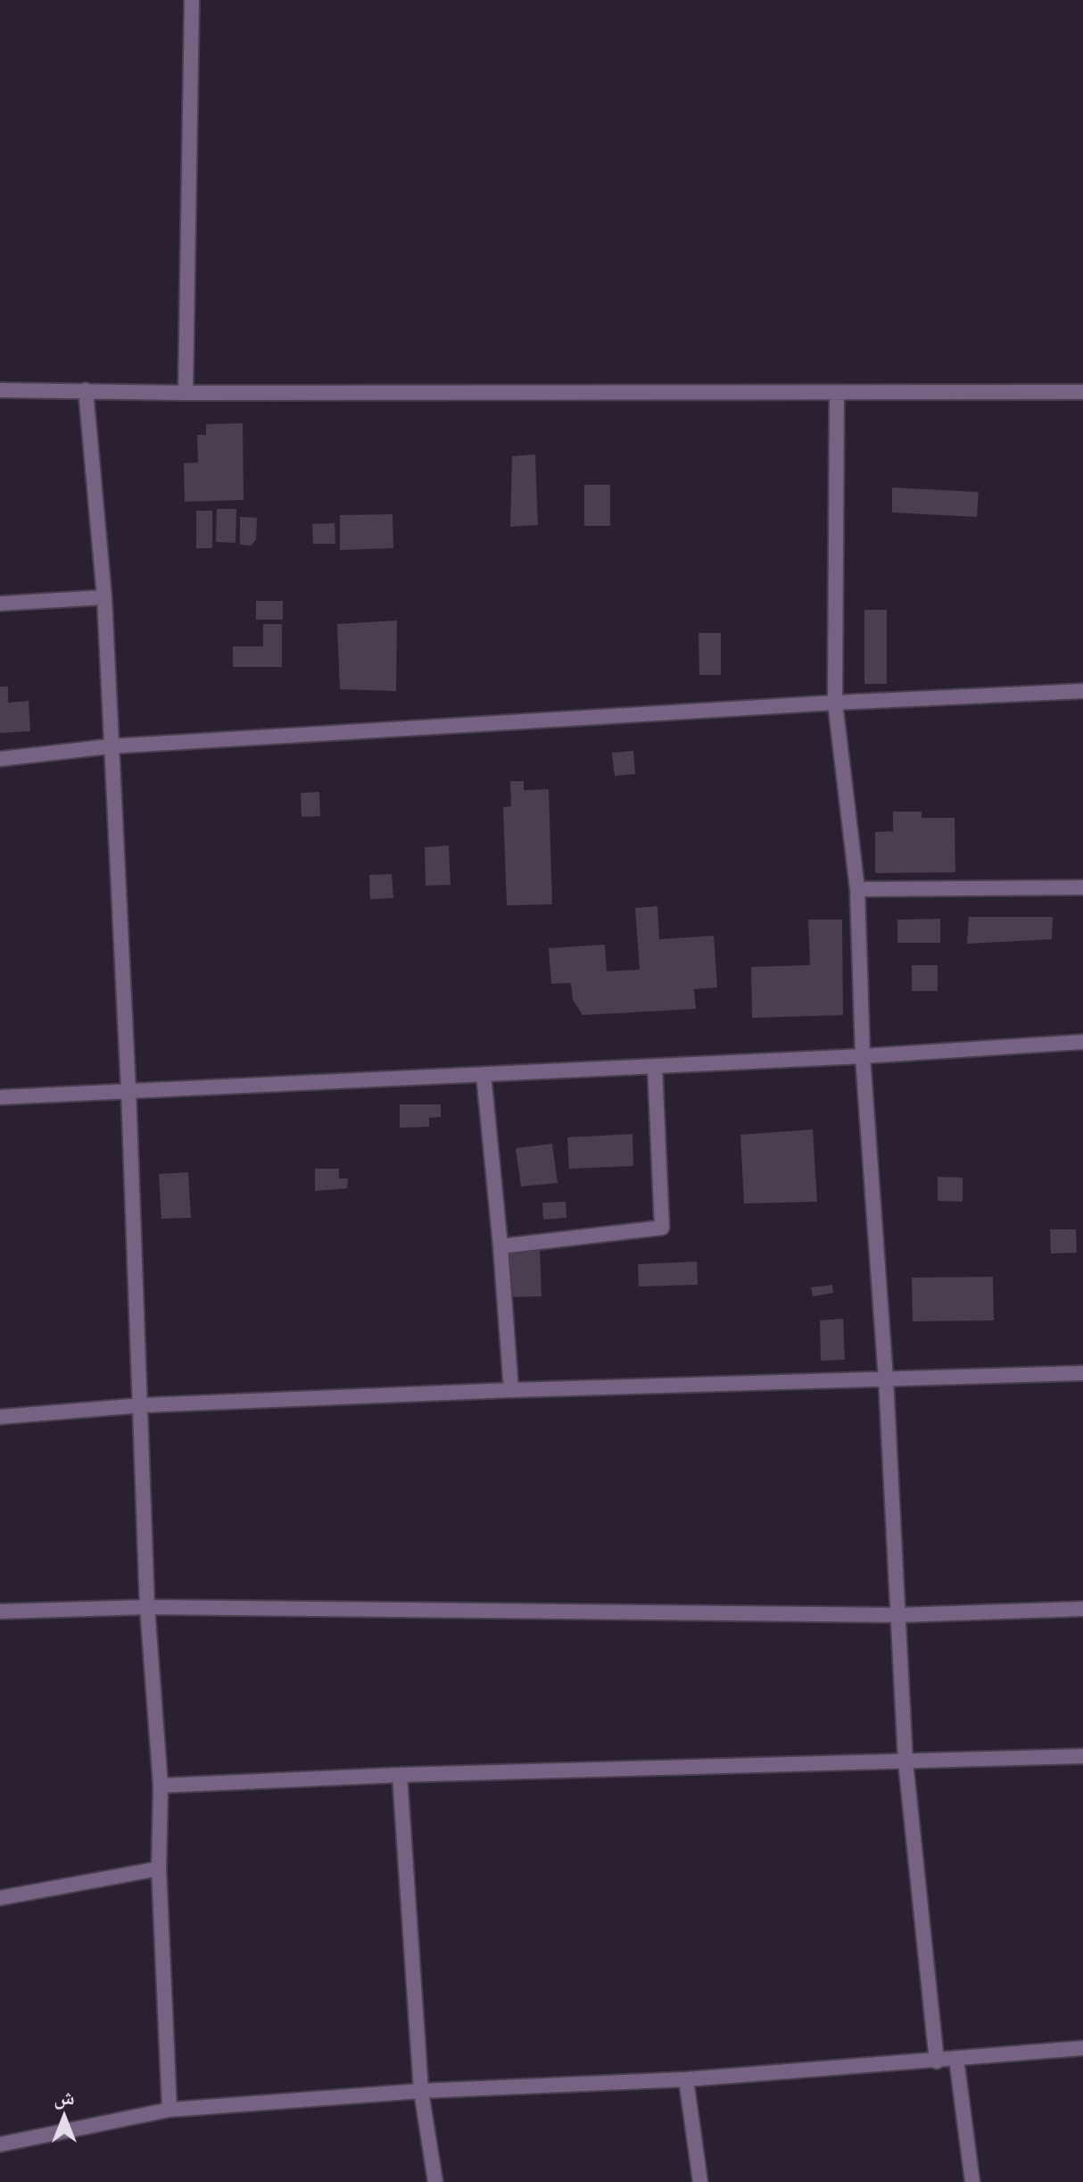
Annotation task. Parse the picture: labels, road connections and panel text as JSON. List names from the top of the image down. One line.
{"north":"top"}
